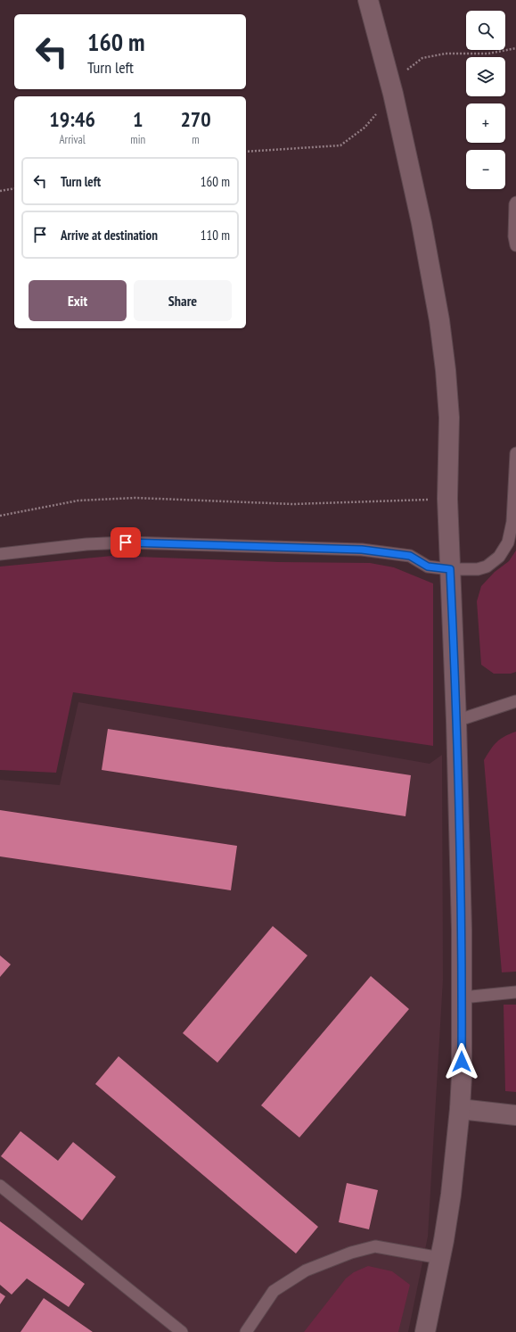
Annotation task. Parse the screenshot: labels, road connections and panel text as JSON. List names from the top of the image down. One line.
{"page":{"map_buttons":["+","−"],"turn":["160 m","Turn left"],"eta":["19:46","Arrival","1","min","270","m"],"list":[{"name":"Turn left","value":"160 m"},{"name":"Arrive at destination","value":"110 m"}],"buttons":["Exit","Share"]}}
